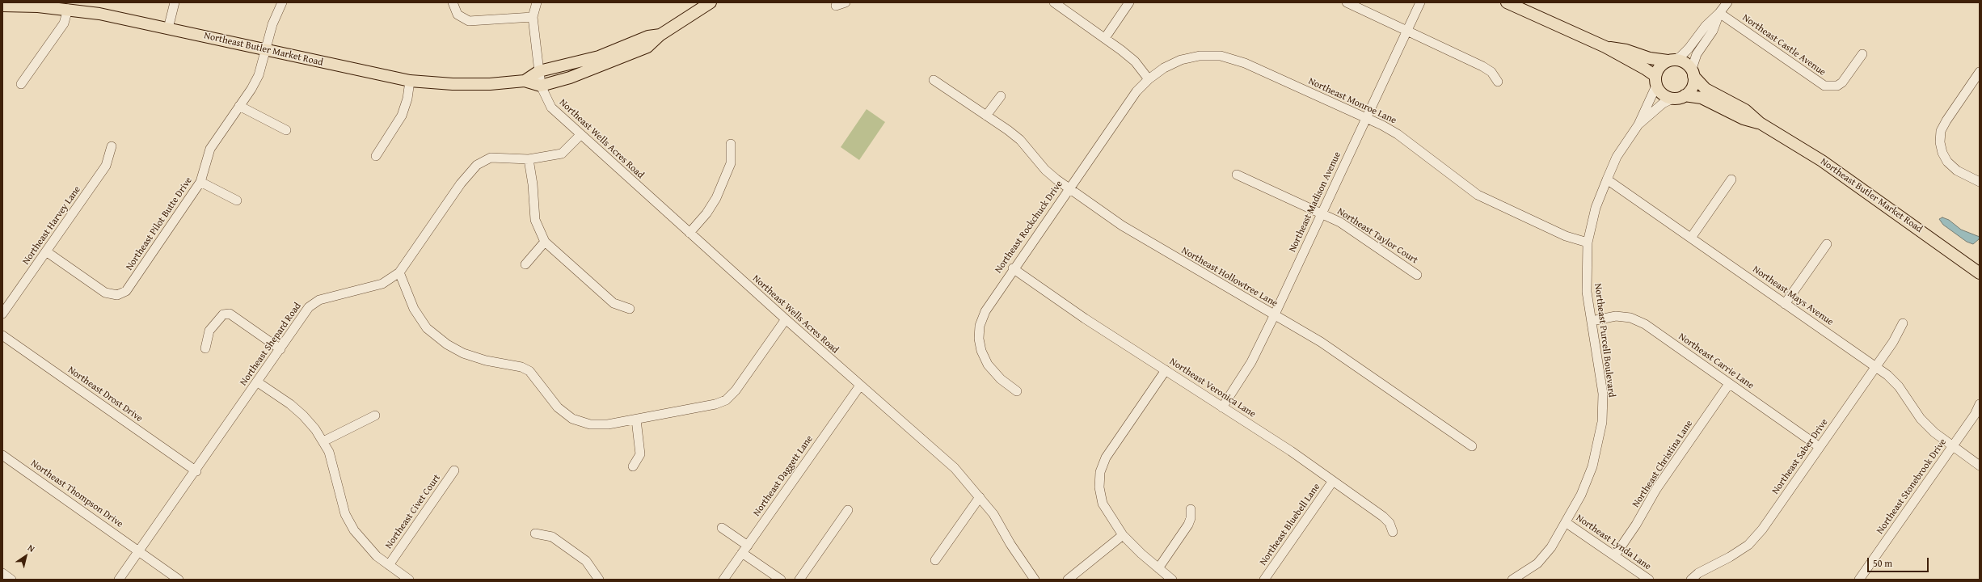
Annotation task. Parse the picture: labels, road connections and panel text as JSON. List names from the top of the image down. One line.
{"streets":{"main road":["Northeast Butler Market Road"],"street":["Northeast Castle Avenue","Northeast Monroe Lane","Northeast Wells Acres Road","Northeast Madison Avenue","Northeast Pilot Butte Drive","Northeast Harvey Lane","Northeast Rockchuck Drive","Northeast Taylor Court","Northeast Hollowtree Lane","Northeast Mays Avenue","Northeast Purcell Boulevard","Northeast Shepard Road","Northeast Carrie Lane","Northeast Veronica Lane","Northeast Drost Drive","Northeast Saber Drive","Northeast Christina Lane","Northeast Daggett Lane","Northeast Stonebrook Drive","Northeast Thompson Drive","Northeast Civet Court","Northeast Bluebell Lane","Northeast Lynda Lane"]},"crossings":[["Northeast Butler Market Road","Northeast Wells Acres Road"],["Northeast Butler Market Road","Northeast Pilot Butte Drive"],["Northeast Butler Market Road","Northeast Purcell Boulevard"],["Northeast Monroe Lane","Northeast Madison Avenue"],["Northeast Monroe Lane","Northeast Rockchuck Drive"],["Northeast Monroe Lane","Northeast Purcell Boulevard"],["Northeast Wells Acres Road","Northeast Shepard Road"],["Northeast Wells Acres Road","Northeast Daggett Lane"],["Northeast Madison Avenue","Northeast Taylor Court"],["Northeast Madison Avenue","Northeast Hollowtree Lane"],["Northeast Madison Avenue","Northeast Veronica Lane"],["Northeast Pilot Butte Drive","Northeast Harvey Lane"],["Northeast Rockchuck Drive","Northeast Hollowtree Lane"],["Northeast Rockchuck Drive","Northeast Veronica Lane"],["Northeast Mays Avenue","Northeast Purcell Boulevard"],["Northeast Mays Avenue","Northeast Saber Drive"],["Northeast Mays Avenue","Northeast Stonebrook Drive"],["Northeast Purcell Boulevard","Northeast Carrie Lane"],["Northeast Purcell Boulevard","Northeast Lynda Lane"],["Northeast Shepard Road","Northeast Drost Drive"],["Northeast Shepard Road","Northeast Thompson Drive"],["Northeast Carrie Lane","Northeast Saber Drive"],["Northeast Carrie Lane","Northeast Christina Lane"],["Northeast Veronica Lane","Northeast Bluebell Lane"],["Northeast Christina Lane","Northeast Lynda Lane"]],"scale_bar":"50 m","north":"top right"}
